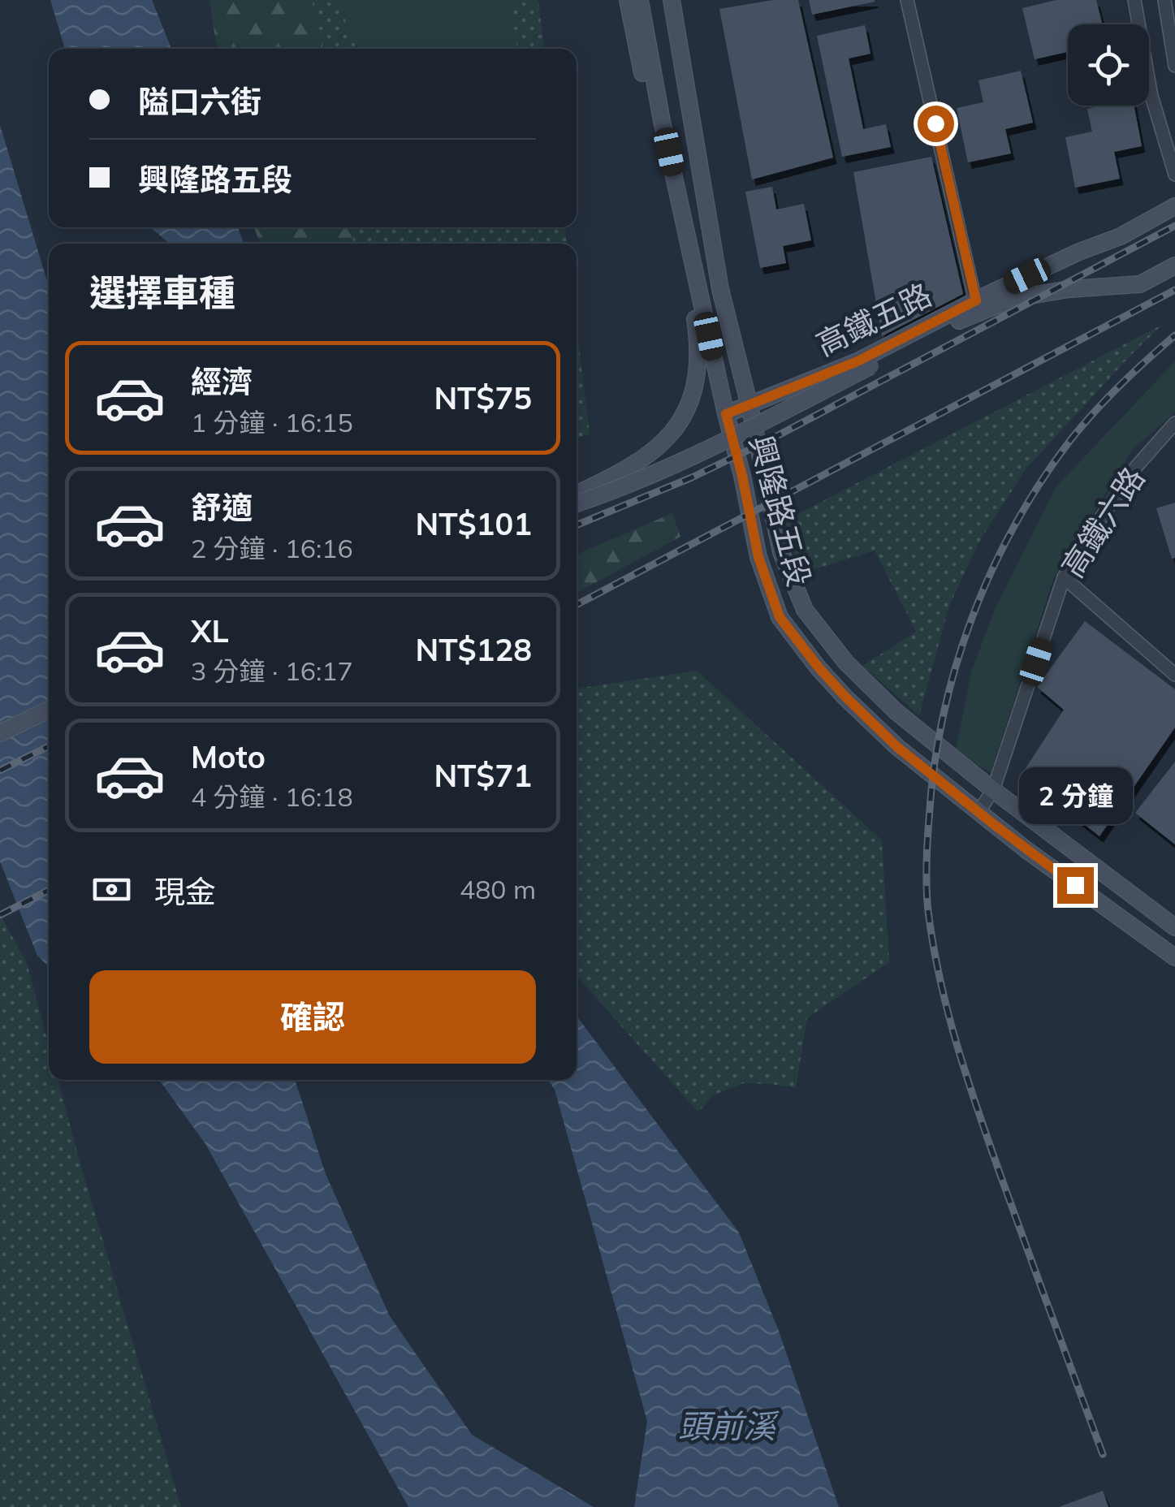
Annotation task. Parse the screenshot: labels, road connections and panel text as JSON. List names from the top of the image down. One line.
{"streets":{"street":["高鐵五路","興隆路五段","高鐵六路"]},"crossings":[["高鐵五路","興隆路五段"],["興隆路五段","高鐵六路"]],"water":["頭前溪"],"page":{"banner":["隘口六街","興隆路五段"],"heading":"選擇車種","list":[{"name":"經濟","note":"1 分鐘 · 16:15","value":"NT$75"},{"name":"舒適","note":"2 分鐘 · 16:16","value":"NT$101"},{"name":"XL","note":"3 分鐘 · 16:17","value":"NT$128"},{"name":"Moto","note":"4 分鐘 · 16:18","value":"NT$71"}],"bubble":"2 分鐘","pay":["現金","480 m"],"buttons":"確認"}}
